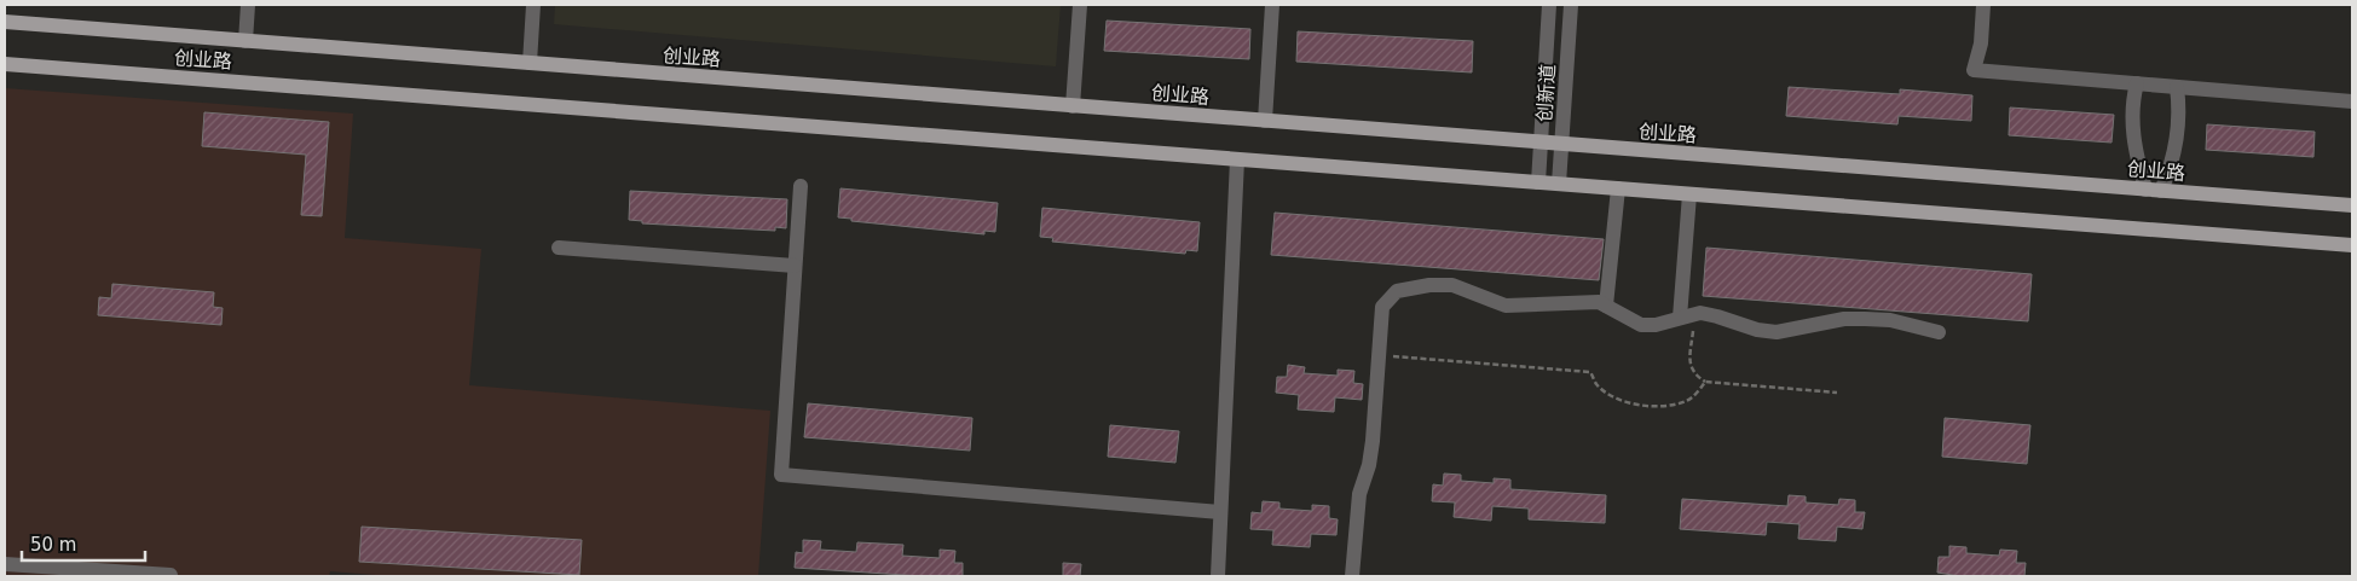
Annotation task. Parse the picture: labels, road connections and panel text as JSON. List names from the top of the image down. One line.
{"streets":{"main road":["创业路"],"street":["创新道"]},"crossings":[["创业路","创新道"]],"scale_bar":"50 m"}
